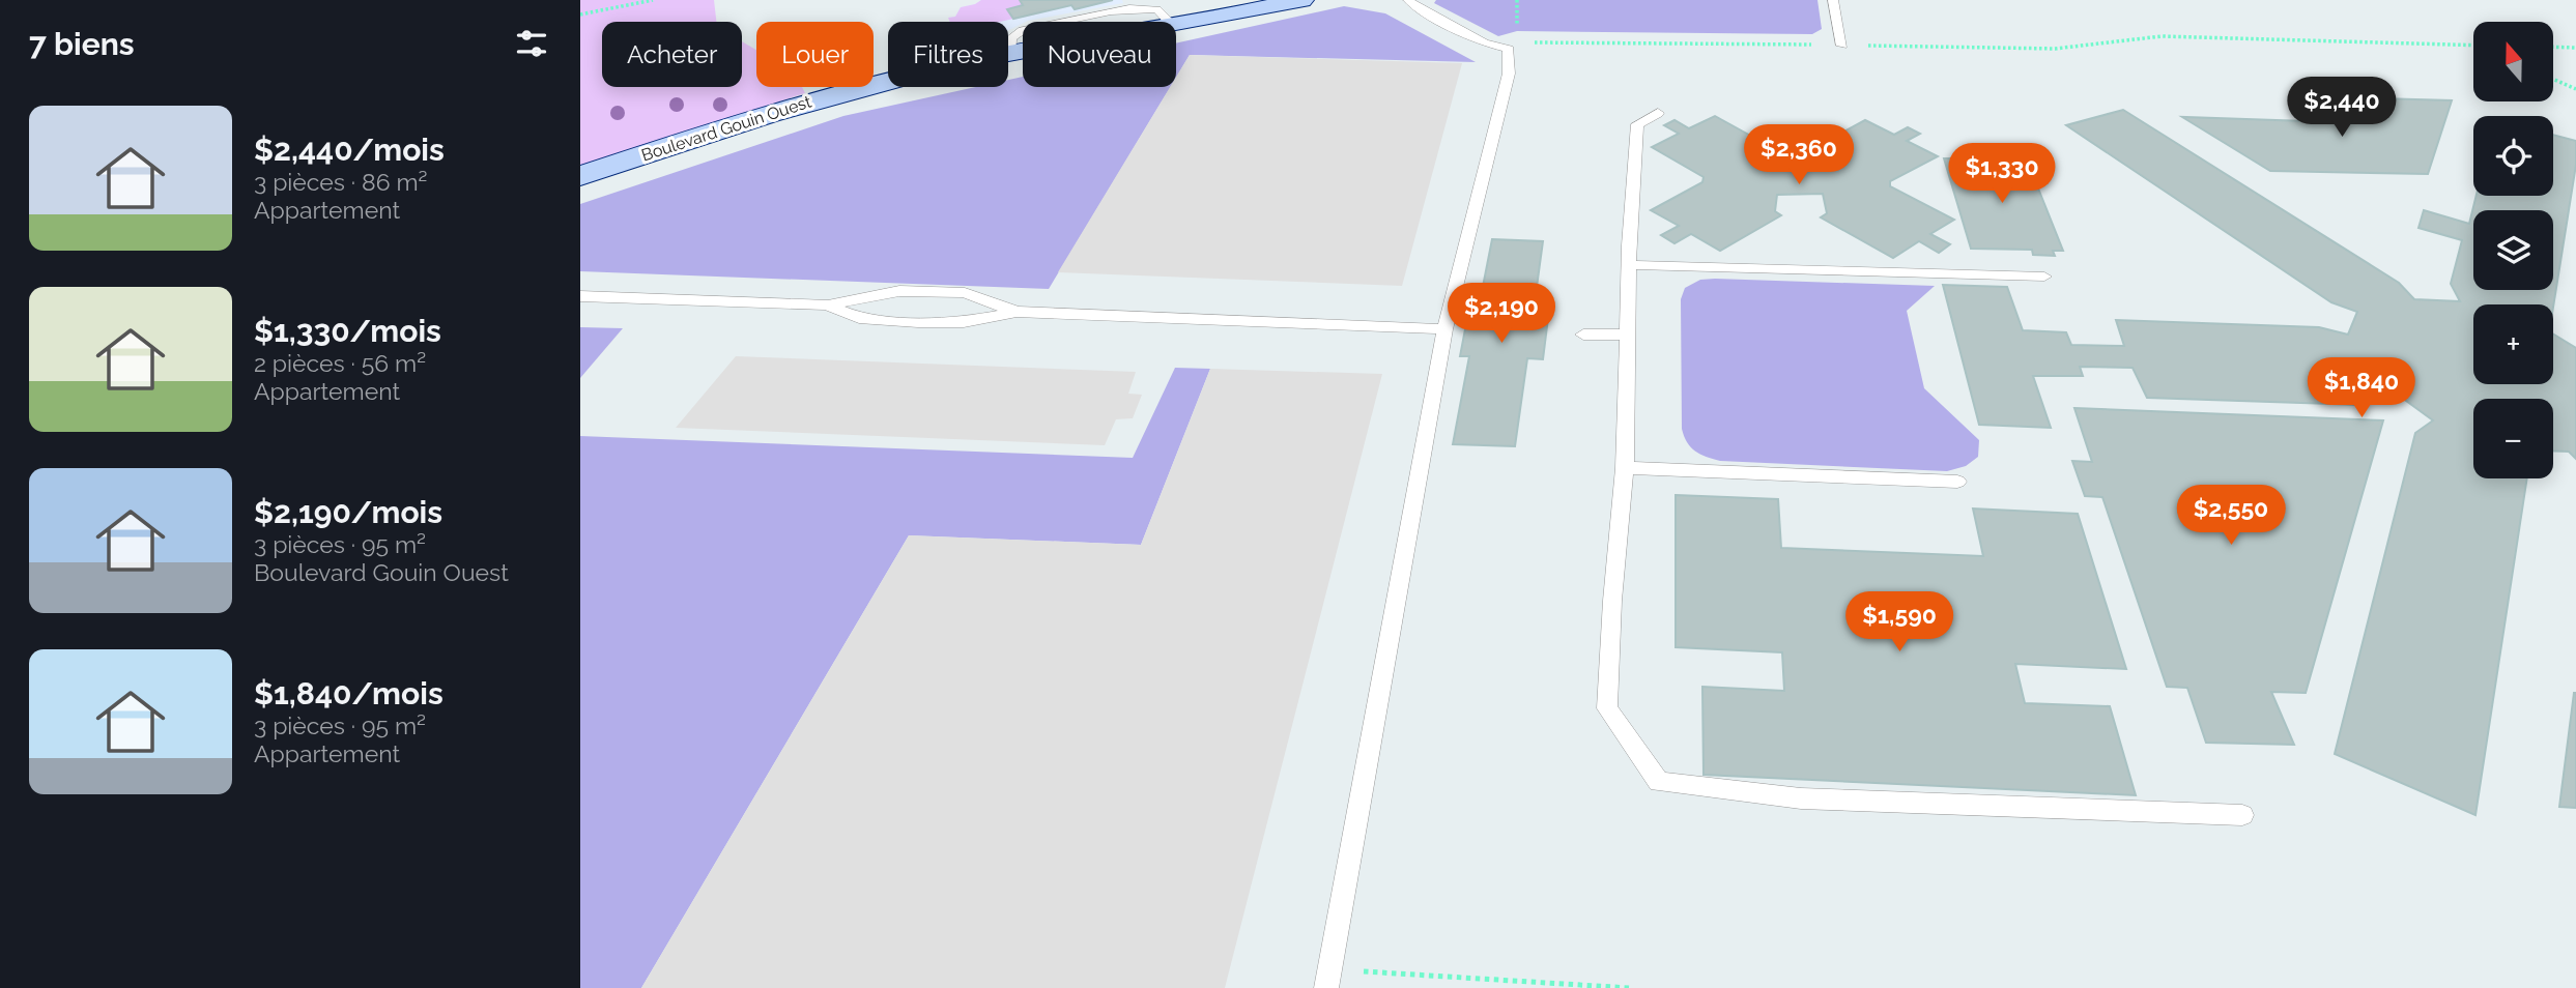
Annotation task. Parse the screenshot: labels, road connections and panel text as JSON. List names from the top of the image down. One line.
{"streets":{"street":["Boulevard Gouin Ouest"]},"north":"top","page":{"heading":"7 biens","map_buttons":["+","−"],"chip":["Acheter","Louer","Filtres","Nouveau"],"price":["$2,440","$2,360","$1,330","$2,190","$1,840","$2,550","$1,590"],"list":[{"name":"$2,440/mois","note":"3 pièces · 86 m² · Appartement"},{"name":"$1,330/mois","note":"2 pièces · 56 m² · Appartement"},{"name":"$2,190/mois","note":"3 pièces · 95 m² · Boulevard Gouin Ouest"},{"name":"$1,840/mois","note":"3 pièces · 95 m² · Appartement"}]}}
